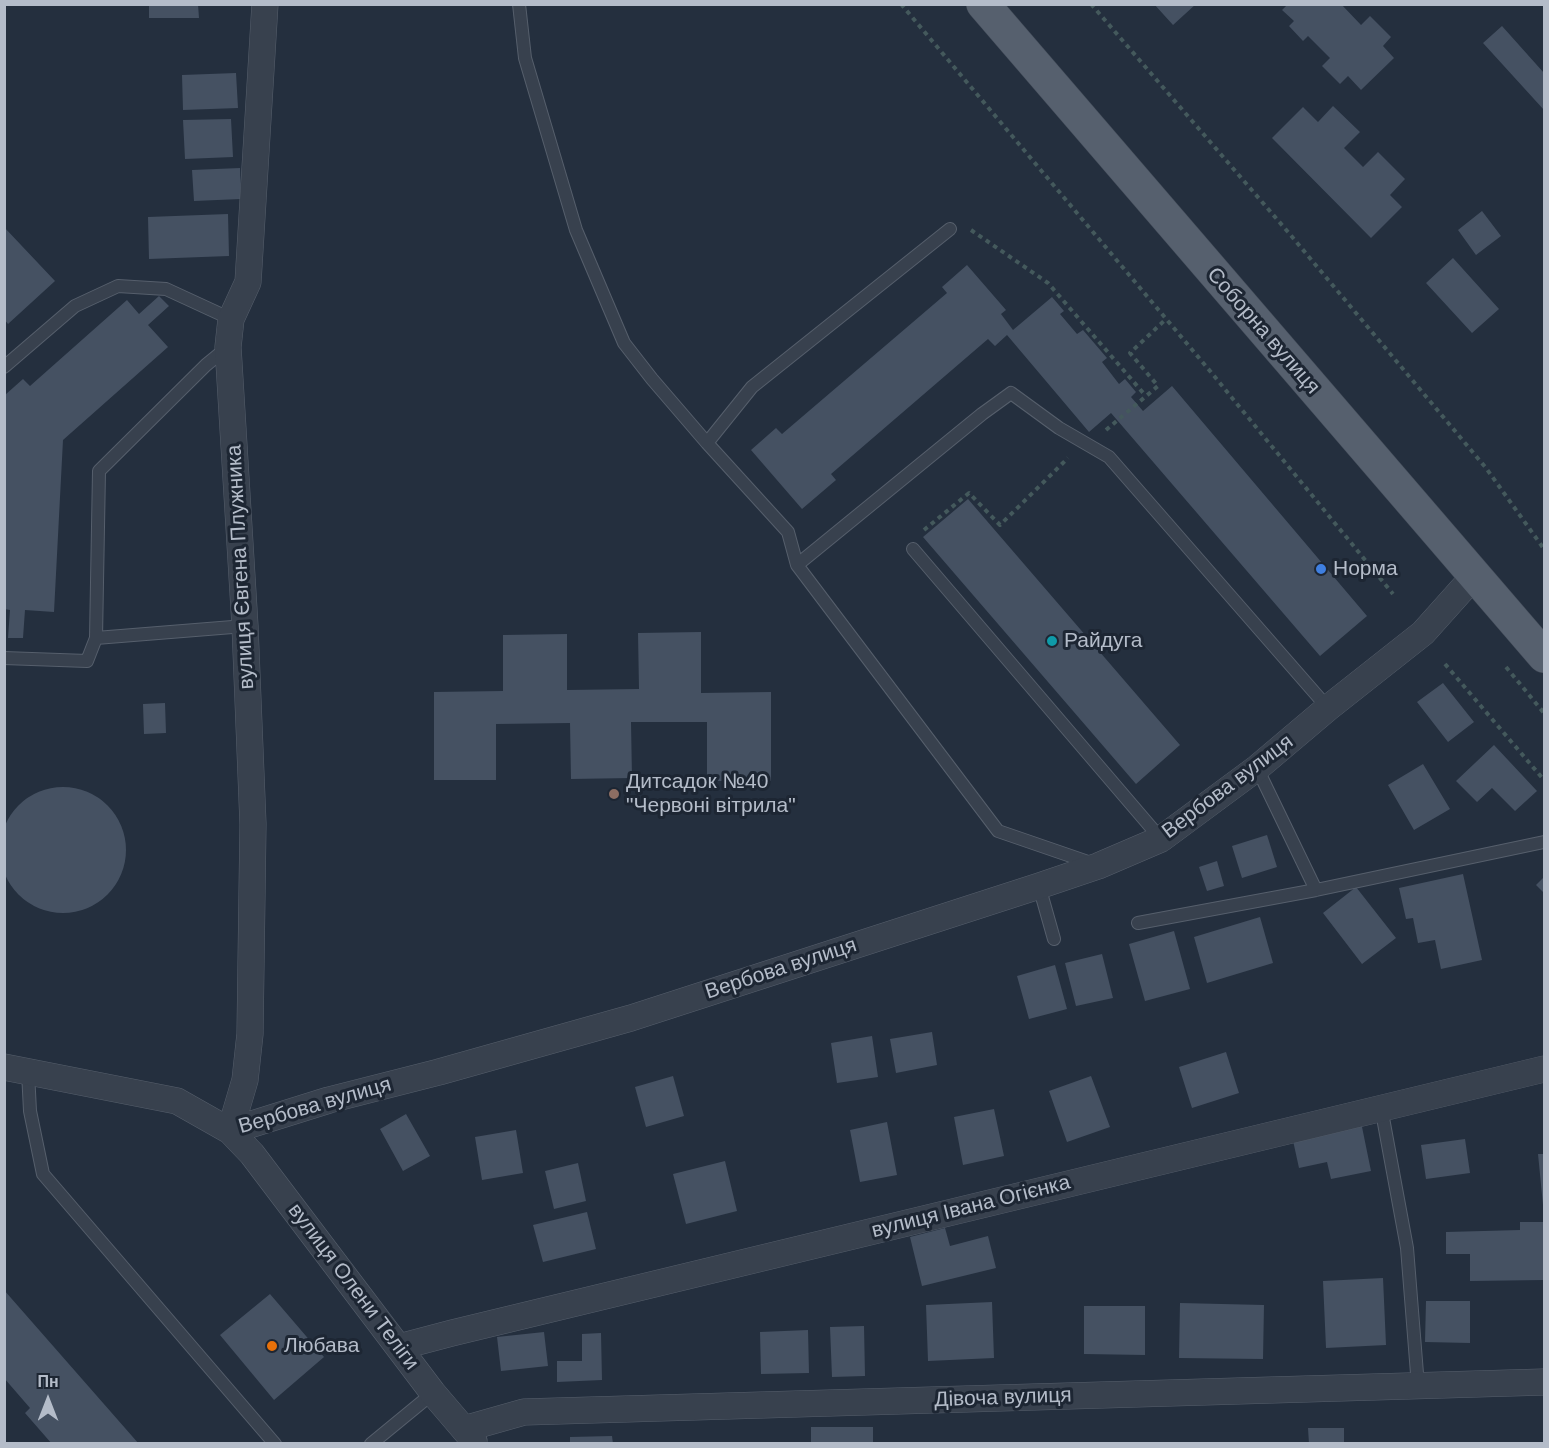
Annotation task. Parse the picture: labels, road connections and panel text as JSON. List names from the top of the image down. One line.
{"streets":{"main road":["Соборна вулиця"],"street":["вулиця Євгена Плужника","Вербова вулиця","вулиця Івана Огієнка","вулиця Олени Теліги","Дівоча вулиця"]},"crossings":[["Соборна вулиця","Вербова вулиця"],["вулиця Євгена Плужника","Вербова вулиця"],["вулиця Євгена Плужника","вулиця Олени Теліги"],["Вербова вулиця","вулиця Олени Теліги"],["вулиця Івана Огієнка","вулиця Олени Теліги"],["вулиця Олени Теліги","Дівоча вулиця"]],"places":["Норма","Райдуга","Дитсадок №40 \"Червоні вітрила\"","Любава"],"north":"top"}
